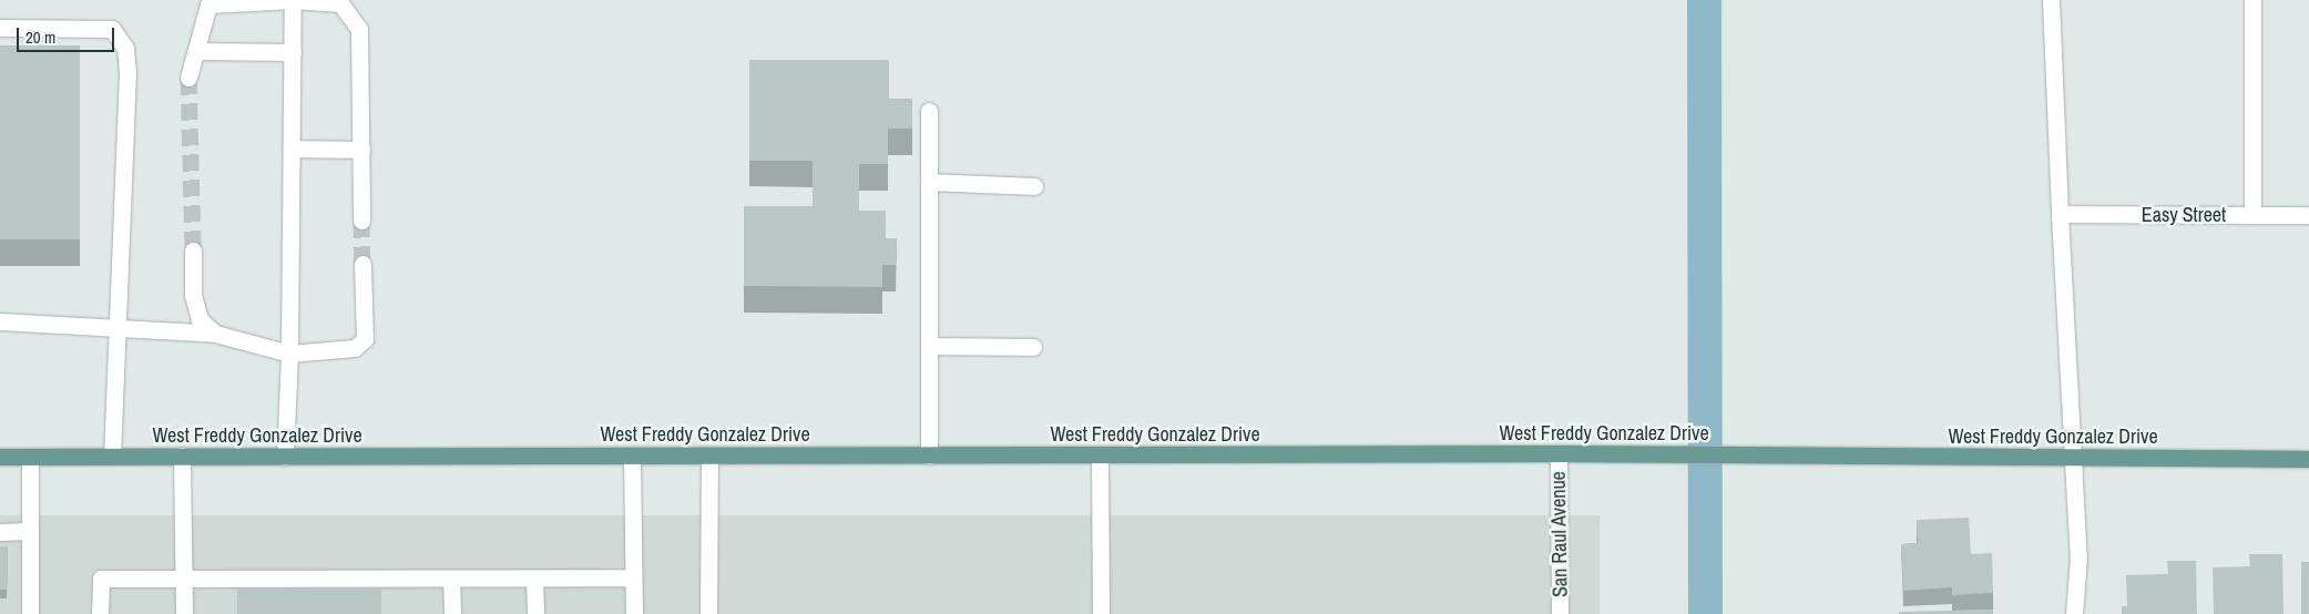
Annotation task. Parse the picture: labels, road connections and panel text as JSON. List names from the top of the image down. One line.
{"streets":{"main road":["West Freddy Gonzalez Drive"],"street":["Easy Street","San Raul Avenue"]},"crossings":[["West Freddy Gonzalez Drive","San Raul Avenue"]],"scale_bar":"20 m"}
